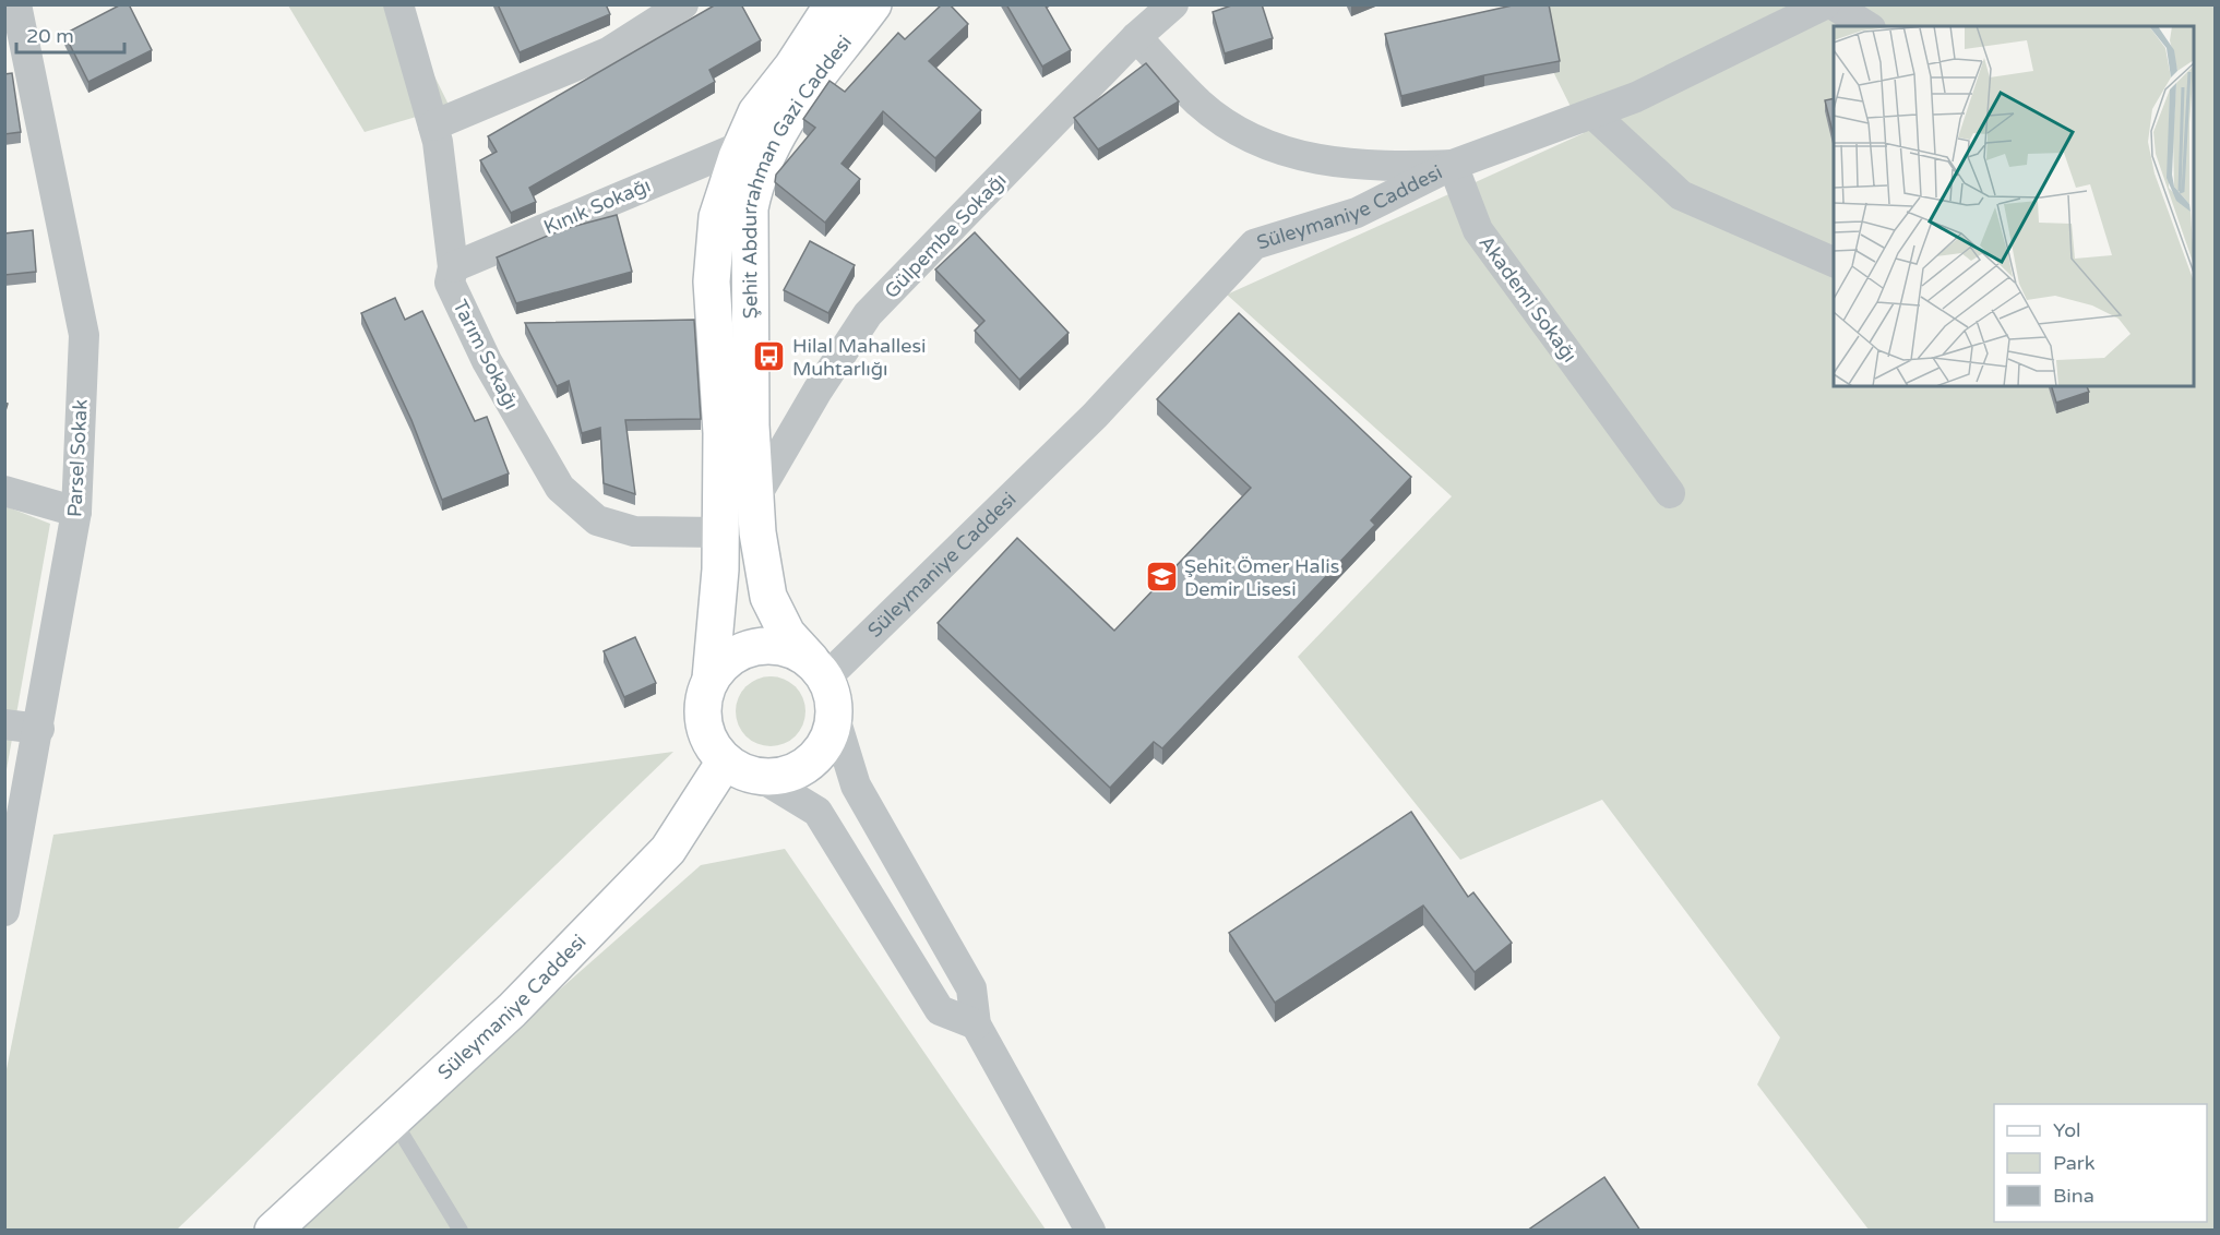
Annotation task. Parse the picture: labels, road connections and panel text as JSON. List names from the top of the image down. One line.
{"streets":{"street":["Şehit Abdurrahman Gazi Caddesi","Kınık Sokağı","Süleymaniye Caddesi","Gülpembe Sokağı","Akademi Sokağı","Tarım Sokağı","Parsel Sokak"]},"crossings":[["Şehit Abdurrahman Gazi Caddesi","Kınık Sokağı"],["Şehit Abdurrahman Gazi Caddesi","Süleymaniye Caddesi"],["Şehit Abdurrahman Gazi Caddesi","Gülpembe Sokağı"],["Şehit Abdurrahman Gazi Caddesi","Tarım Sokağı"],["Kınık Sokağı","Tarım Sokağı"],["Süleymaniye Caddesi","Akademi Sokağı"]],"places":{"bus stop":["Hilal Mahallesi Muhtarlığı"],"school or university":["Şehit Ömer Halis Demir Lisesi"]},"legend":["Yol","Park","Bina"],"scale_bar":"20 m"}
